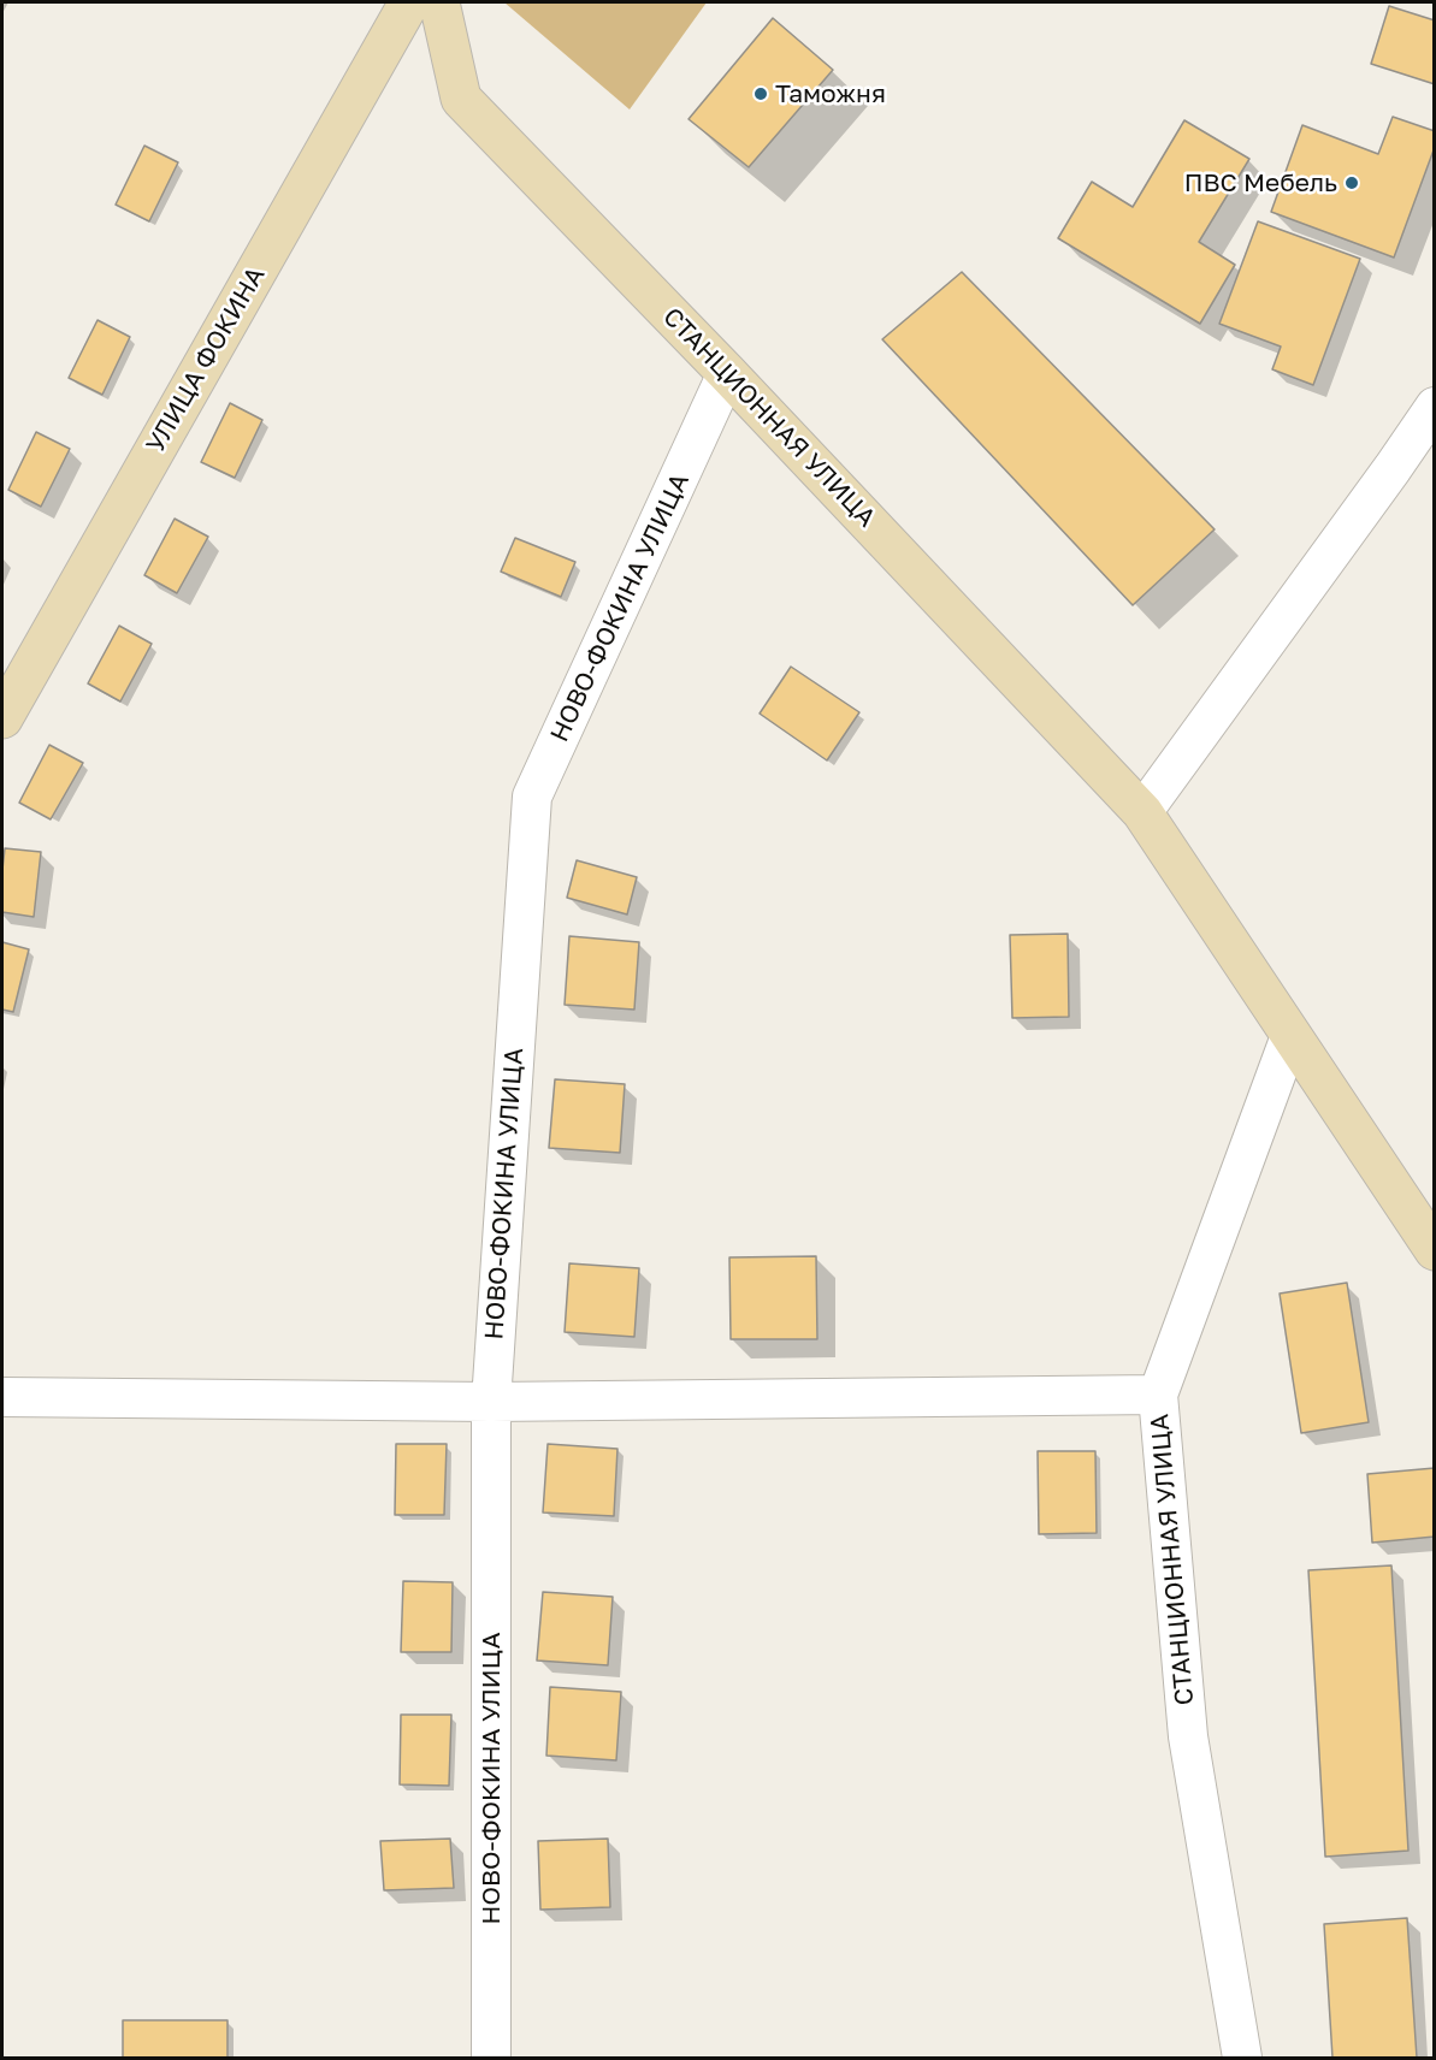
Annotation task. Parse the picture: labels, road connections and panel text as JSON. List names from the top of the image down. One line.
{"streets":{"street":["УЛИЦА ФОКИНА","СТАНЦИОННАЯ УЛИЦА","НОВО-ФОКИНА УЛИЦА"]},"crossings":[["СТАНЦИОННАЯ УЛИЦА","НОВО-ФОКИНА УЛИЦА"]],"places":["Таможня","ПВС Мебель"]}
